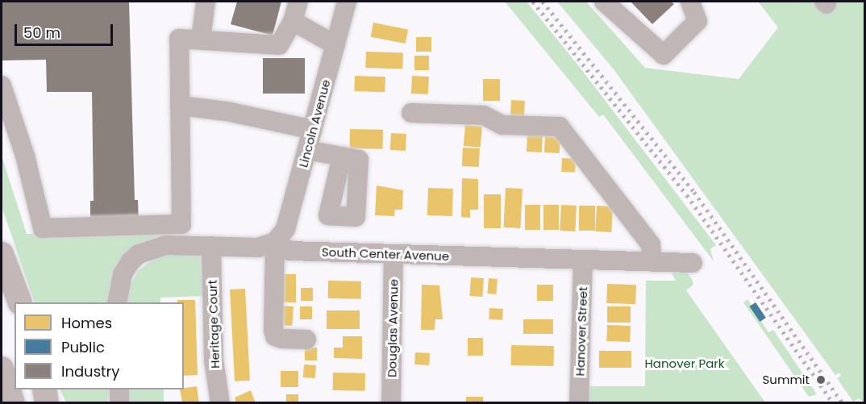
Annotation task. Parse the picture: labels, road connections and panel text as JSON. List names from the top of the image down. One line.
{"streets":{"street":["Lincoln Avenue","South Center Avenue","Heritage Court","Douglas Avenue","Hanover Street"]},"crossings":[["Lincoln Avenue","South Center Avenue"],["South Center Avenue","Douglas Avenue"],["South Center Avenue","Hanover Street"]],"parks":["Hanover Park"],"places":["Summit"],"legend":["Homes","Public","Industry"],"scale_bar":"50 m"}
